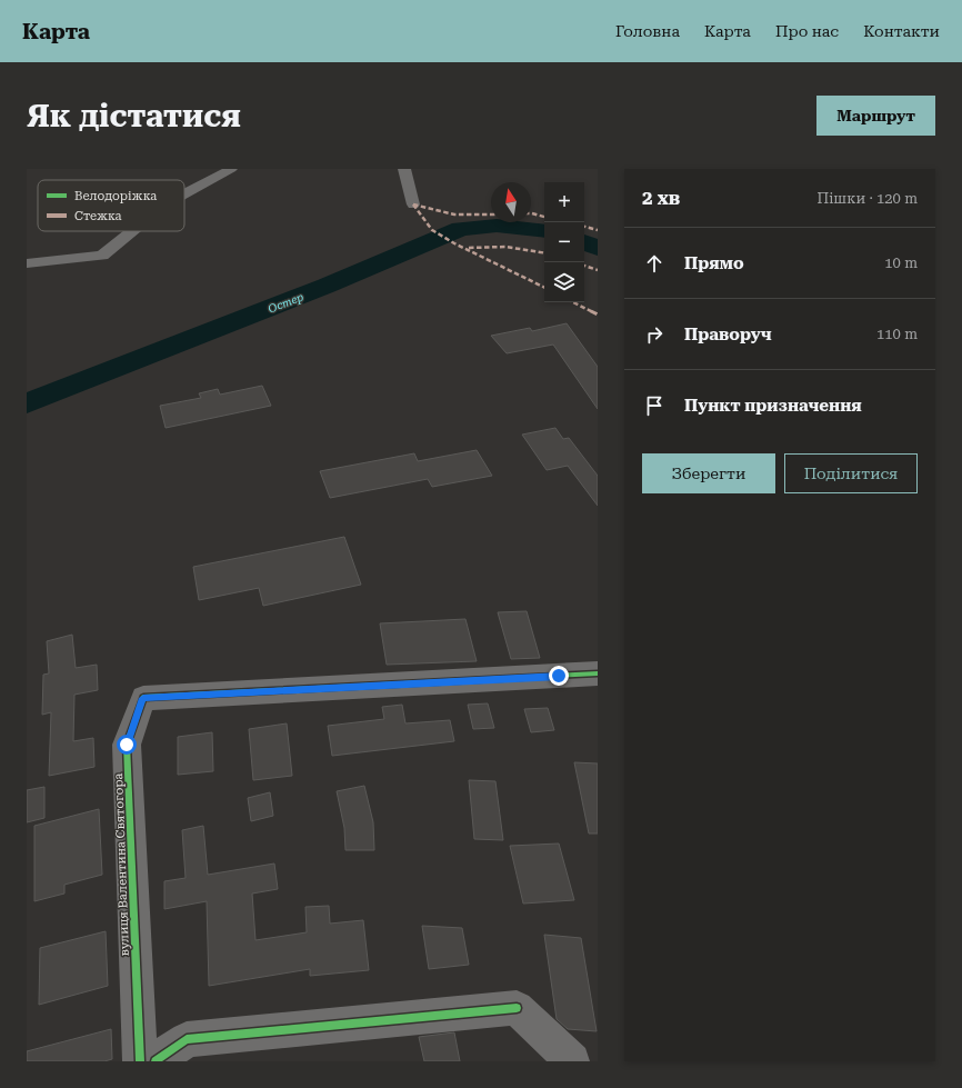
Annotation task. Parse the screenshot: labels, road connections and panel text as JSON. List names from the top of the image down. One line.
{"streets":{"street":["вулиця Валентина Святогора"]},"water":["Остер"],"legend":["Велодоріжка","Стежка"],"north":"top","page":{"header":"Карта","nav":["Головна","Карта","Про нас","Контакти"],"buttons":["Маршрут",["Зберегти","Поділитися"]],"title":"Як дістатися","heading":["2 хв","Пішки · 120 m"],"map_buttons":["+","−"],"list":[["Прямо","10 m"],["Праворуч","110 m"],"Пункт призначення"]}}
